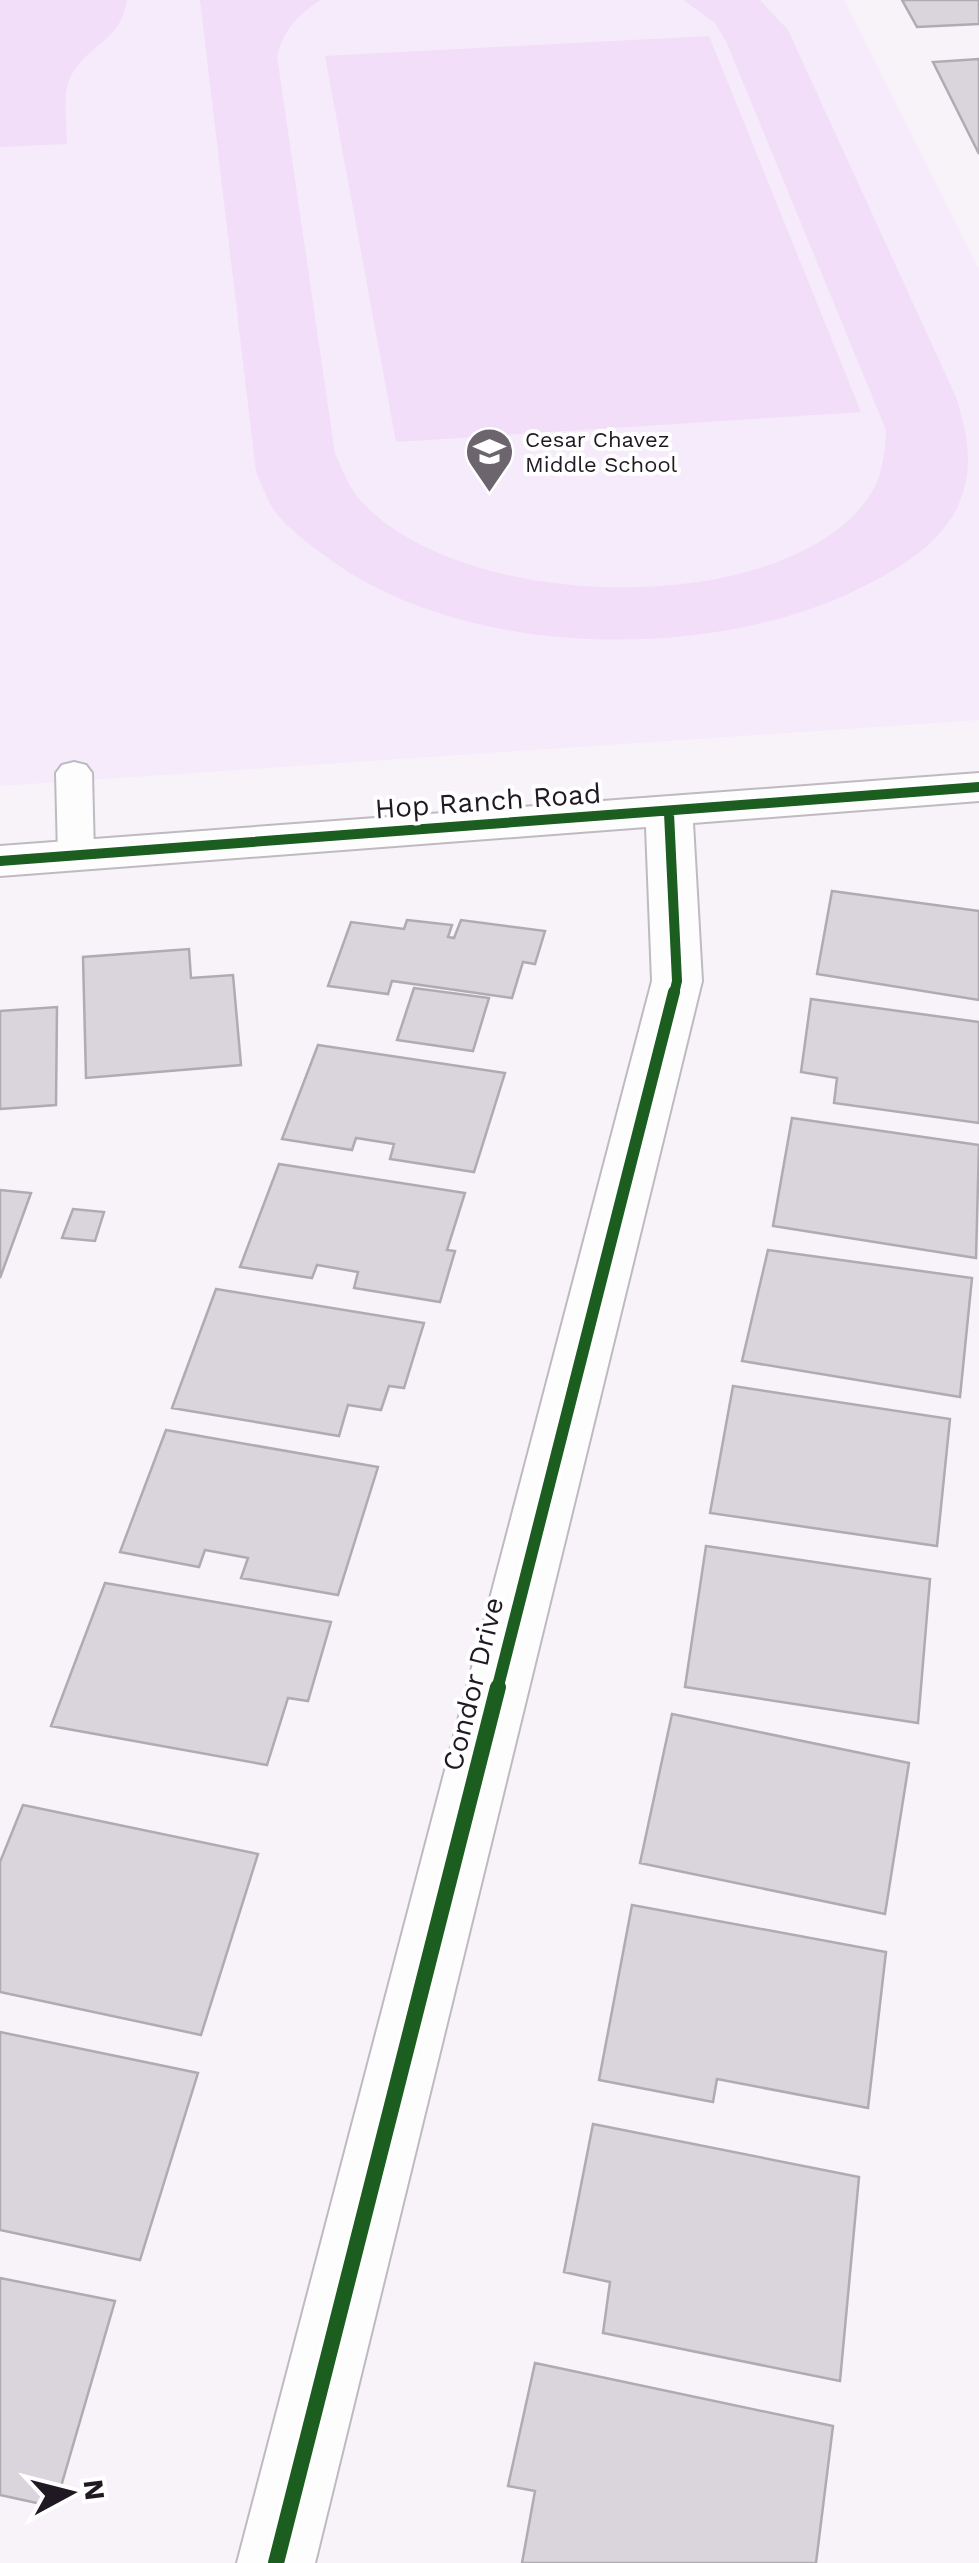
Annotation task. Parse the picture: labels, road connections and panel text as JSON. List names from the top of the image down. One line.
{"streets":{"street":["Hop Ranch Road","Condor Drive"]},"crossings":[["Hop Ranch Road","Condor Drive"]],"places":{"school or university":["Cesar Chavez Middle School"]},"north":"right"}
